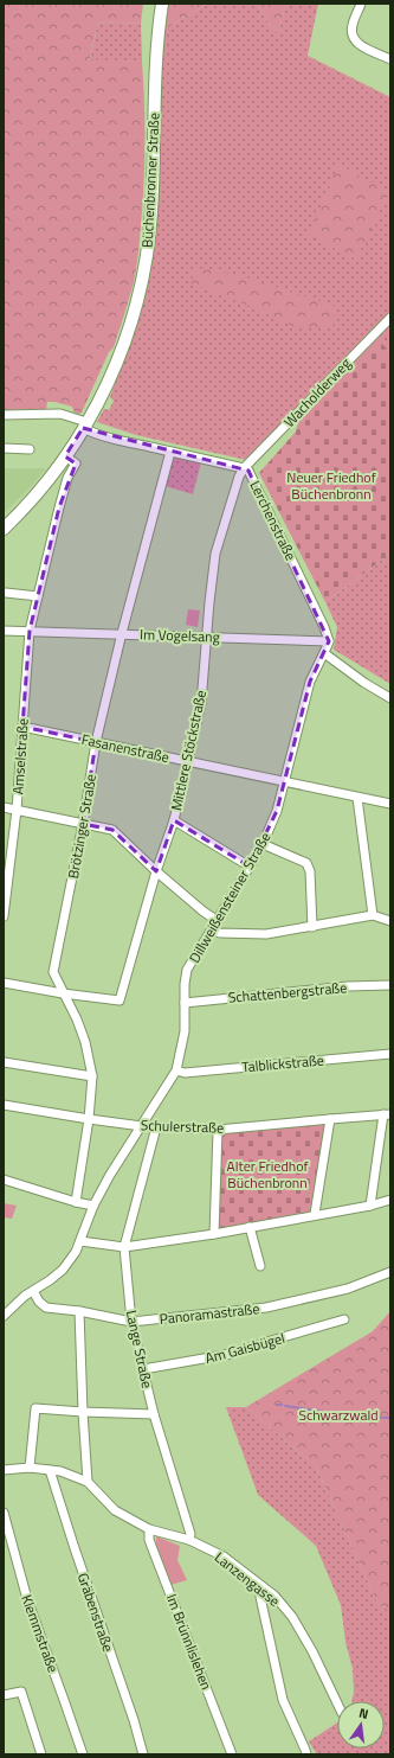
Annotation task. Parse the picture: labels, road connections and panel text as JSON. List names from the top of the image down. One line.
{"streets":{"main road":["Büchenbronner Straße"],"street":["Wacholderweg","Lerchenstraße","Im Vogelsang","Fasanenstraße","Mittlere Stöckstraße","Amselstraße","Brötzinger Straße","Dillweißensteiner Straße","Schattenbergstraße","Talblickstraße","Schulerstraße","Panoramastraße","Am Gaisbügel","Lange Straße","Lanzengasse","Gräbenstraße","Klemmstraße","Im Brünnlislehen"]},"crossings":[["Büchenbronner Straße","Lerchenstraße"],["Büchenbronner Straße","Amselstraße"],["Wacholderweg","Lerchenstraße"],["Wacholderweg","Mittlere Stöckstraße"],["Lerchenstraße","Im Vogelsang"],["Lerchenstraße","Mittlere Stöckstraße"],["Lerchenstraße","Brötzinger Straße"],["Im Vogelsang","Mittlere Stöckstraße"],["Im Vogelsang","Amselstraße"],["Im Vogelsang","Brötzinger Straße"],["Fasanenstraße","Mittlere Stöckstraße"],["Fasanenstraße","Amselstraße"],["Fasanenstraße","Brötzinger Straße"],["Fasanenstraße","Dillweißensteiner Straße"],["Mittlere Stöckstraße","Brötzinger Straße"],["Brötzinger Straße","Schulerstraße"],["Dillweißensteiner Straße","Schattenbergstraße"],["Dillweißensteiner Straße","Talblickstraße"],["Dillweißensteiner Straße","Schulerstraße"],["Dillweißensteiner Straße","Panoramastraße"],["Schulerstraße","Lange Straße"],["Panoramastraße","Lange Straße"],["Am Gaisbügel","Lange Straße"],["Lange Straße","Lanzengasse"],["Lanzengasse","Gräbenstraße"],["Lanzengasse","Im Brünnlislehen"]],"parks":["Neuer Friedhof Büchenbronn","Alter Friedhof Büchenbronn","Schwarzwald"],"north":"top"}
